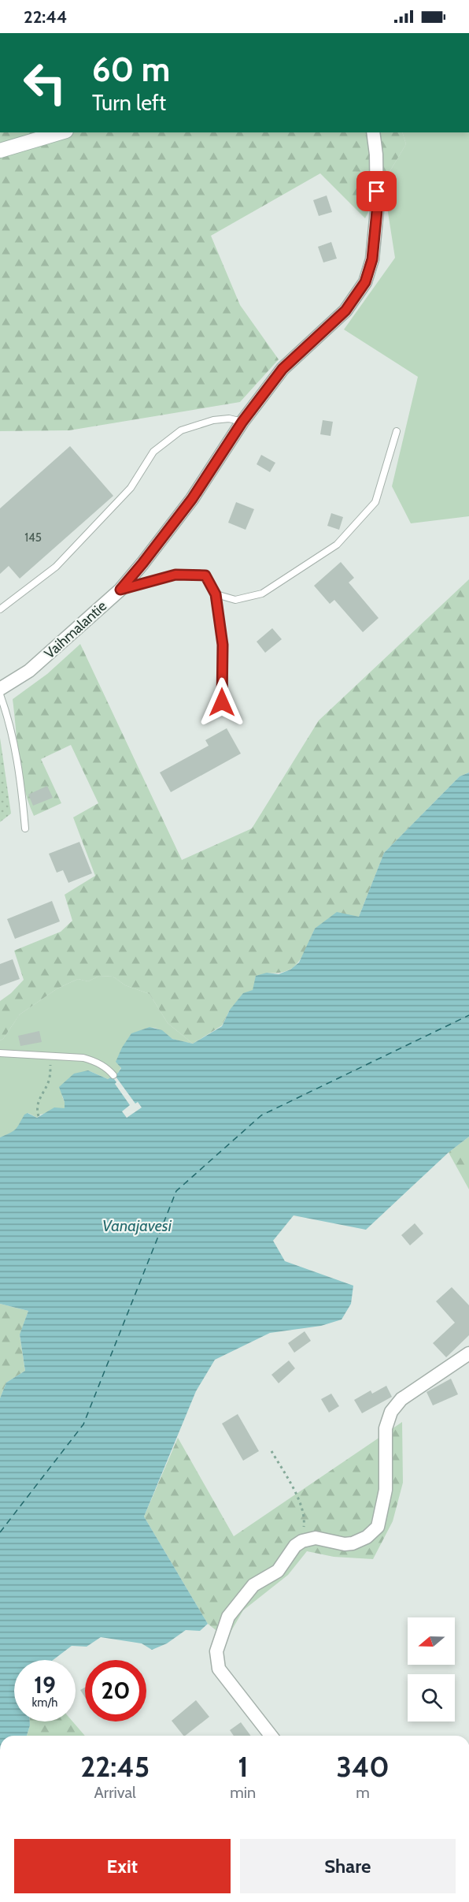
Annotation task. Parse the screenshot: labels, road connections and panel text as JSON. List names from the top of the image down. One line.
{"streets":{"street":["Vaihmalantie"]},"water":["Vanajavesi"],"house_numbers":["145"],"north":"left","page":{"status":"22:44","turn":["60 m","Turn left"],"speed":"19 km/h","limit":"20","eta":["22:45","Arrival","1","min","340","m"],"buttons":["Exit","Share"]}}
